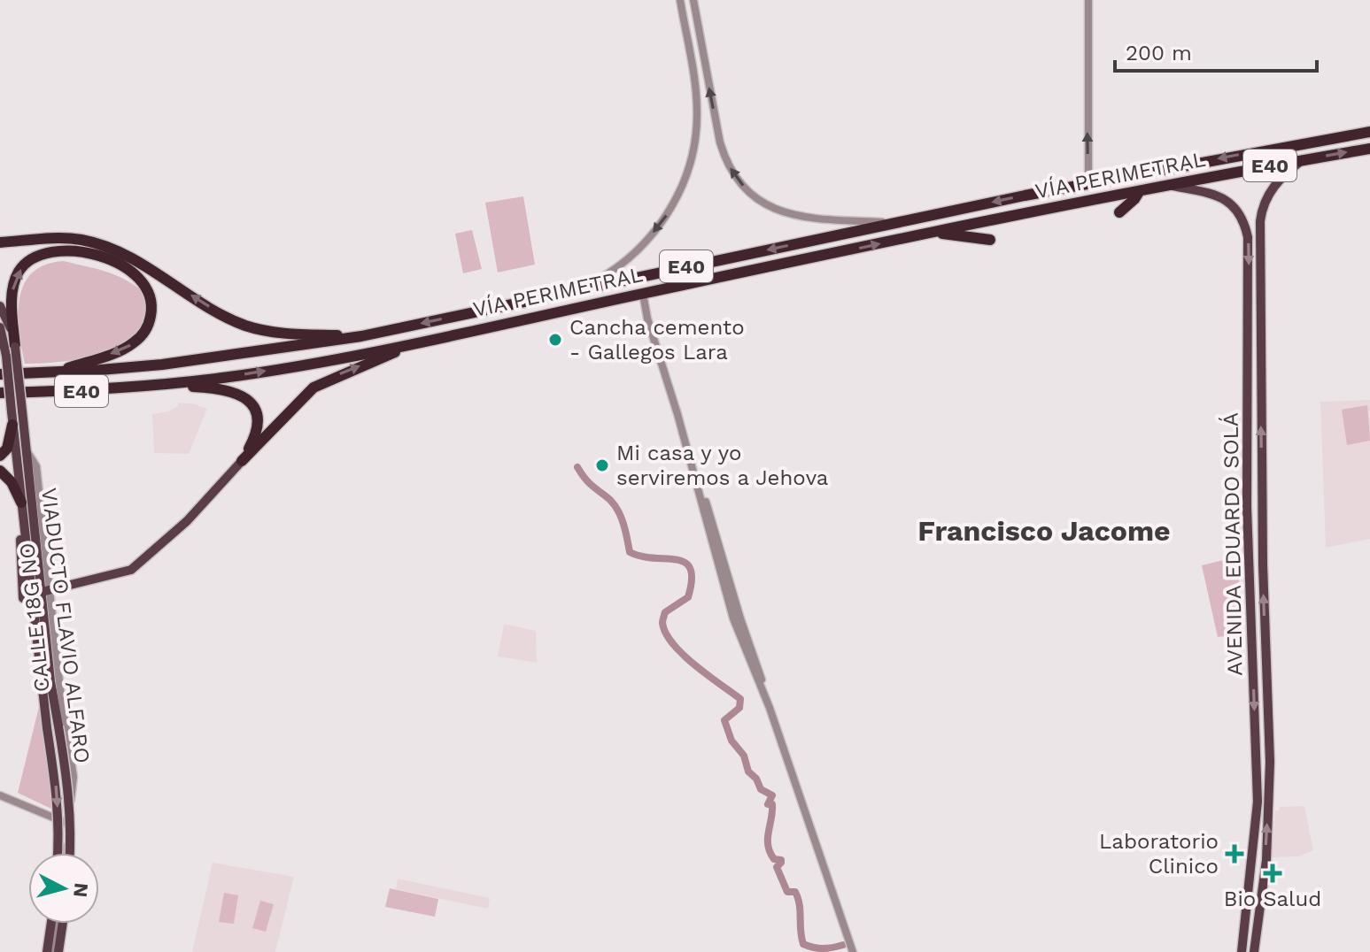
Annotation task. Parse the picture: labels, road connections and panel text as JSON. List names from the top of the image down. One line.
{"streets":{"highway":["E40","VÍA PERIMETRAL"],"main road":["AVENIDA EDUARDO SOLÁ","VIADUCTO FLAVIO ALFARO"],"street":["CALLE 18G NO"]},"crossings":[["VÍA PERIMETRAL","AVENIDA EDUARDO SOLÁ"],["CALLE 18G NO","VIADUCTO FLAVIO ALFARO"]],"districts":["Francisco Jacome"],"places":{"other":["Cancha cemento - Gallegos Lara","Mi casa y yo serviremos a Jehova"],"health":["Laboratorio Clinico","Bio Salud"]},"scale_bar":"200 m","north":"right"}
